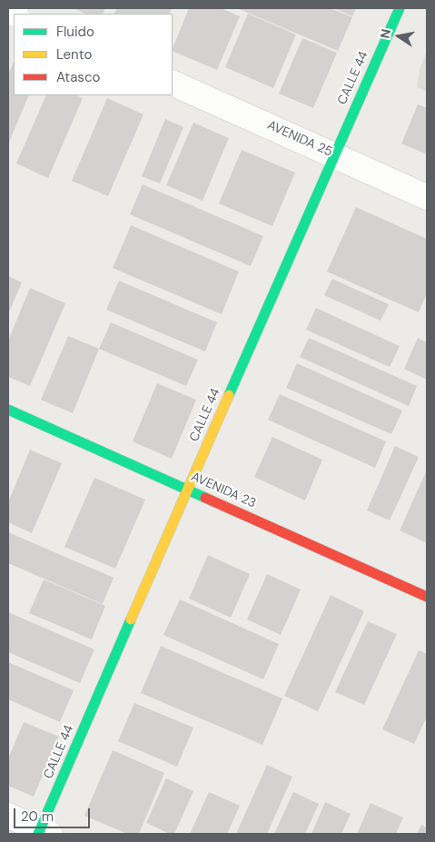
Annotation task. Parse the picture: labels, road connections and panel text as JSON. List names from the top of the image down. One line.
{"streets":{"street":["CALLE 44","AVENIDA 25","AVENIDA 23"]},"crossings":[["CALLE 44","AVENIDA 25"],["CALLE 44","AVENIDA 23"]],"legend":["Fluido","Lento","Atasco"],"scale_bar":"20 m","north":"left"}
